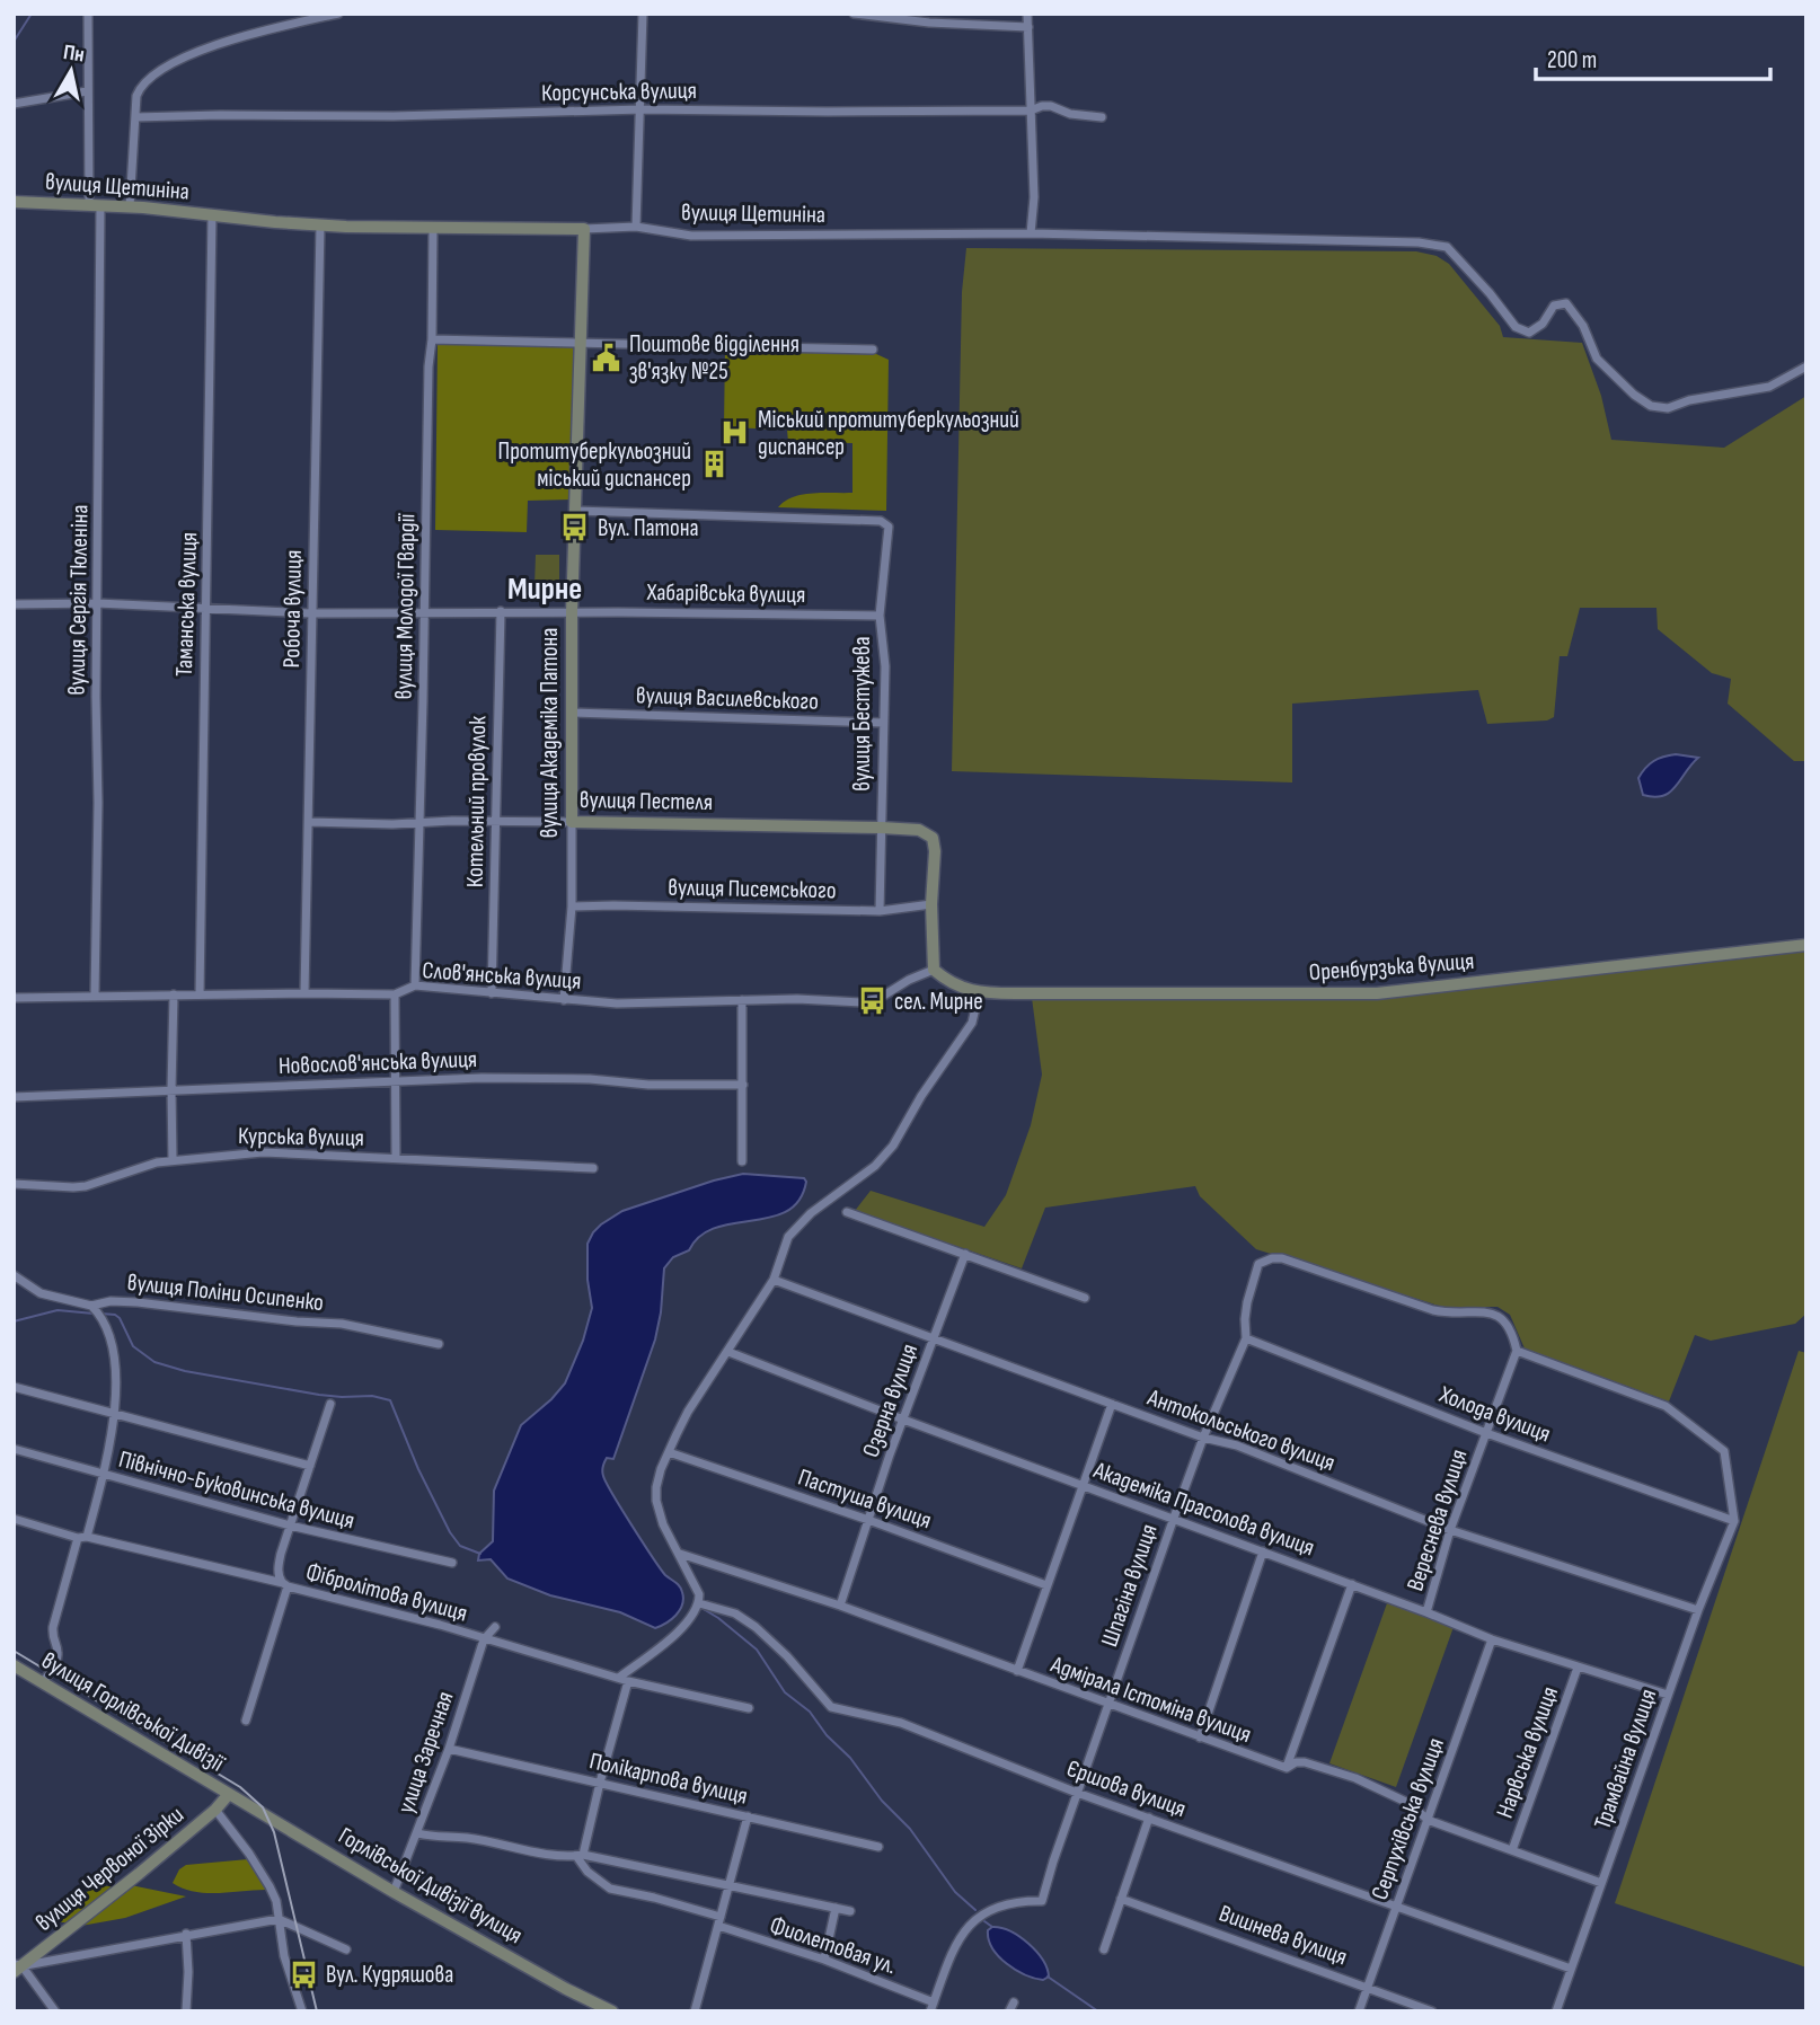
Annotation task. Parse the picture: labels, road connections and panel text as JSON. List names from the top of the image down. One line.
{"streets":{"street":["Корсунська вулиця","вулиця Щетиніна","Хабарівська вулиця","вулиця Сергія Тюленіна","Таманська вулиця","вулиця Молодої Гвардії","Робоча вулиця","вулиця Василевського","вулиця Бестужева","вулиця Академіка Патона","вулиця Пестеля","Котельний провулок","вулиця Писемського","Оренбурзька вулиця","Слов'янська вулиця","Новослов'янська вулиця","Курська вулиця","вулиця Поліни Осипенко","Озерна вулиця","Холода вулиця","Антокольського вулиця","Північно-Буковинська вулиця","Пастуша вулиця","Академіка Прасолова вулиця","Вереснева вулиця","Шпагіна вулиця","Фібролітова вулиця","Адмірала Істоміна вулиця","вулиця Горлівської Дивізії","улица Заречная","Нарвська вулиця","Трамвайна вулиця","Полікарпова вулиця","Єршова вулиця","Серпухівська вулиця","вулиця Червоної Зірки","Горлівської Дивізії вулиця","Вишнева вулиця","Фиолетовая ул."]},"crossings":[["вулиця Щетиніна","вулиця Сергія Тюленіна"],["вулиця Щетиніна","Таманська вулиця"],["вулиця Щетиніна","вулиця Молодої Гвардії"],["вулиця Щетиніна","Робоча вулиця"],["вулиця Щетиніна","вулиця Академіка Патона"],["Хабарівська вулиця","вулиця Сергія Тюленіна"],["Хабарівська вулиця","Таманська вулиця"],["Хабарівська вулиця","вулиця Молодої Гвардії"],["Хабарівська вулиця","Робоча вулиця"],["Хабарівська вулиця","вулиця Бестужева"],["Хабарівська вулиця","вулиця Академіка Патона"],["Хабарівська вулиця","Котельний провулок"],["вулиця Сергія Тюленіна","Слов'янська вулиця"],["Таманська вулиця","Слов'янська вулиця"],["вулиця Молодої Гвардії","вулиця Пестеля"],["вулиця Молодої Гвардії","Слов'янська вулиця"],["Робоча вулиця","вулиця Пестеля"],["Робоча вулиця","Слов'янська вулиця"],["вулиця Василевського","вулиця Бестужева"],["вулиця Василевського","вулиця Академіка Патона"],["вулиця Бестужева","вулиця Академіка Патона"],["вулиця Бестужева","вулиця Пестеля"],["вулиця Бестужева","вулиця Писемського"],["вулиця Академіка Патона","вулиця Пестеля"],["вулиця Академіка Патона","вулиця Писемського"],["вулиця Академіка Патона","Слов'янська вулиця"],["вулиця Пестеля","Котельний провулок"],["вулиця Пестеля","вулиця Писемського"],["Котельний провулок","Слов'янська вулиця"],["Озерна вулиця","Антокольського вулиця"],["Озерна вулиця","Пастуша вулиця"],["Озерна вулиця","Академіка Прасолова вулиця"],["Озерна вулиця","Адмірала Істоміна вулиця"],["Холода вулиця","Вереснева вулиця"],["Холода вулиця","Шпагіна вулиця"],["Холода вулиця","Трамвайна вулиця"],["Антокольського вулиця","Вереснева вулиця"],["Антокольського вулиця","Шпагіна вулиця"],["Антокольського вулиця","Трамвайна вулиця"],["Академіка Прасолова вулиця","Вереснева вулиця"],["Академіка Прасолова вулиця","Шпагіна вулиця"],["Академіка Прасолова вулиця","Нарвська вулиця"],["Академіка Прасолова вулиця","Трамвайна вулиця"],["Академіка Прасолова вулиця","Серпухівська вулиця"],["Вереснева вулиця","Шпагіна вулиця"],["Шпагіна вулиця","Адмірала Істоміна вулиця"],["Шпагіна вулиця","Єршова вулиця"],["Шпагіна вулиця","Фиолетовая ул."],["Фібролітова вулиця","улица Заречная"],["Адмірала Істоміна вулиця","Нарвська вулиця"],["Адмірала Істоміна вулиця","Трамвайна вулиця"],["Адмірала Істоміна вулиця","Серпухівська вулиця"],["вулиця Горлівської Дивізії","вулиця Червоної Зірки"],["вулиця Горлівської Дивізії","Горлівської Дивізії вулиця"],["улица Заречная","Полікарпова вулиця"],["улица Заречная","Горлівської Дивізії вулиця"],["Трамвайна вулиця","Єршова вулиця"],["Єршова вулиця","Серпухівська вулиця"],["Серпухівська вулиця","Вишнева вулиця"],["вулиця Червоної Зірки","Горлівської Дивізії вулиця"]],"districts":["Мирне"],"places":{"public building":["Поштове відділення зв'язку №25"],"hospital":["Міський протитуберкульозний диспансер"],"building":["Протитуберкульозний міський диспансер"],"bus stop":["Вул. Патона","сел. Мирне","Вул. Кудряшова"]},"scale_bar":"200 m","north":"top"}
